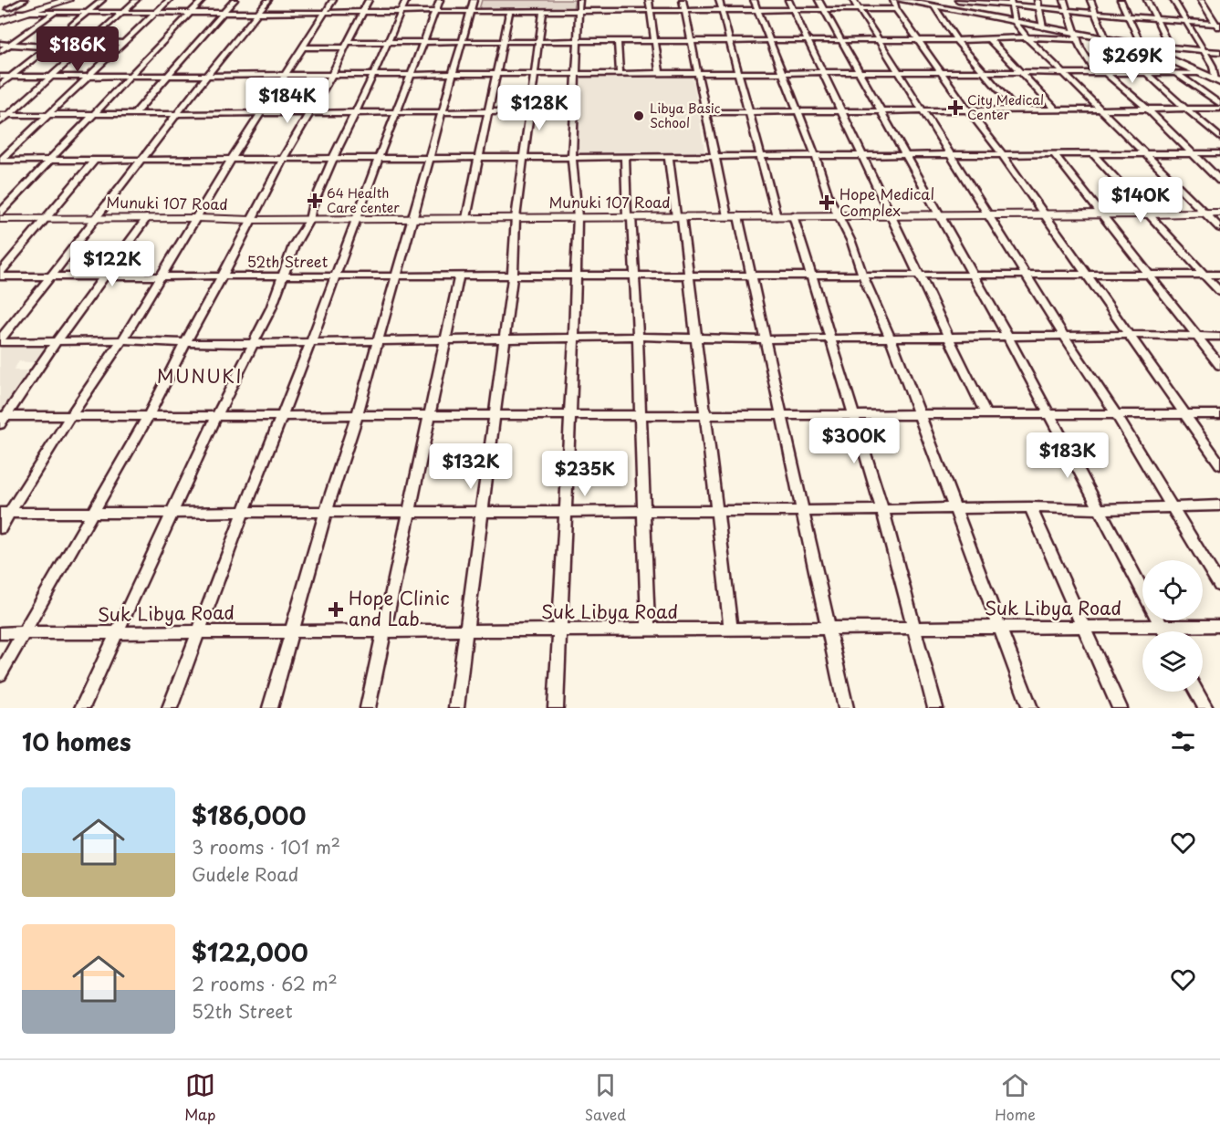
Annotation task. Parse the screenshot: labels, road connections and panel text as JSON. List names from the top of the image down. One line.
{"streets":{"street":["Munuki 107 Road","52th Street","Suk Libya Road"]},"districts":["MUNUKI"],"places":{"health":["City Medical Center","64 Health Care center","Hope Medical Complex","Hope Clinic and Lab"],"other":["Libya Basic School"]},"page":{"price":["$186K","$269K","$184K","$128K","$140K","$122K","$300K","$183K","$132K","$235K"],"heading":"10 homes","list":[{"name":"$186,000","note":"3 rooms · 101 m² · Gudele Road"},{"name":"$122,000","note":"2 rooms · 62 m² · 52th Street"}],"tabs":["Map","Saved","Home"]}}
